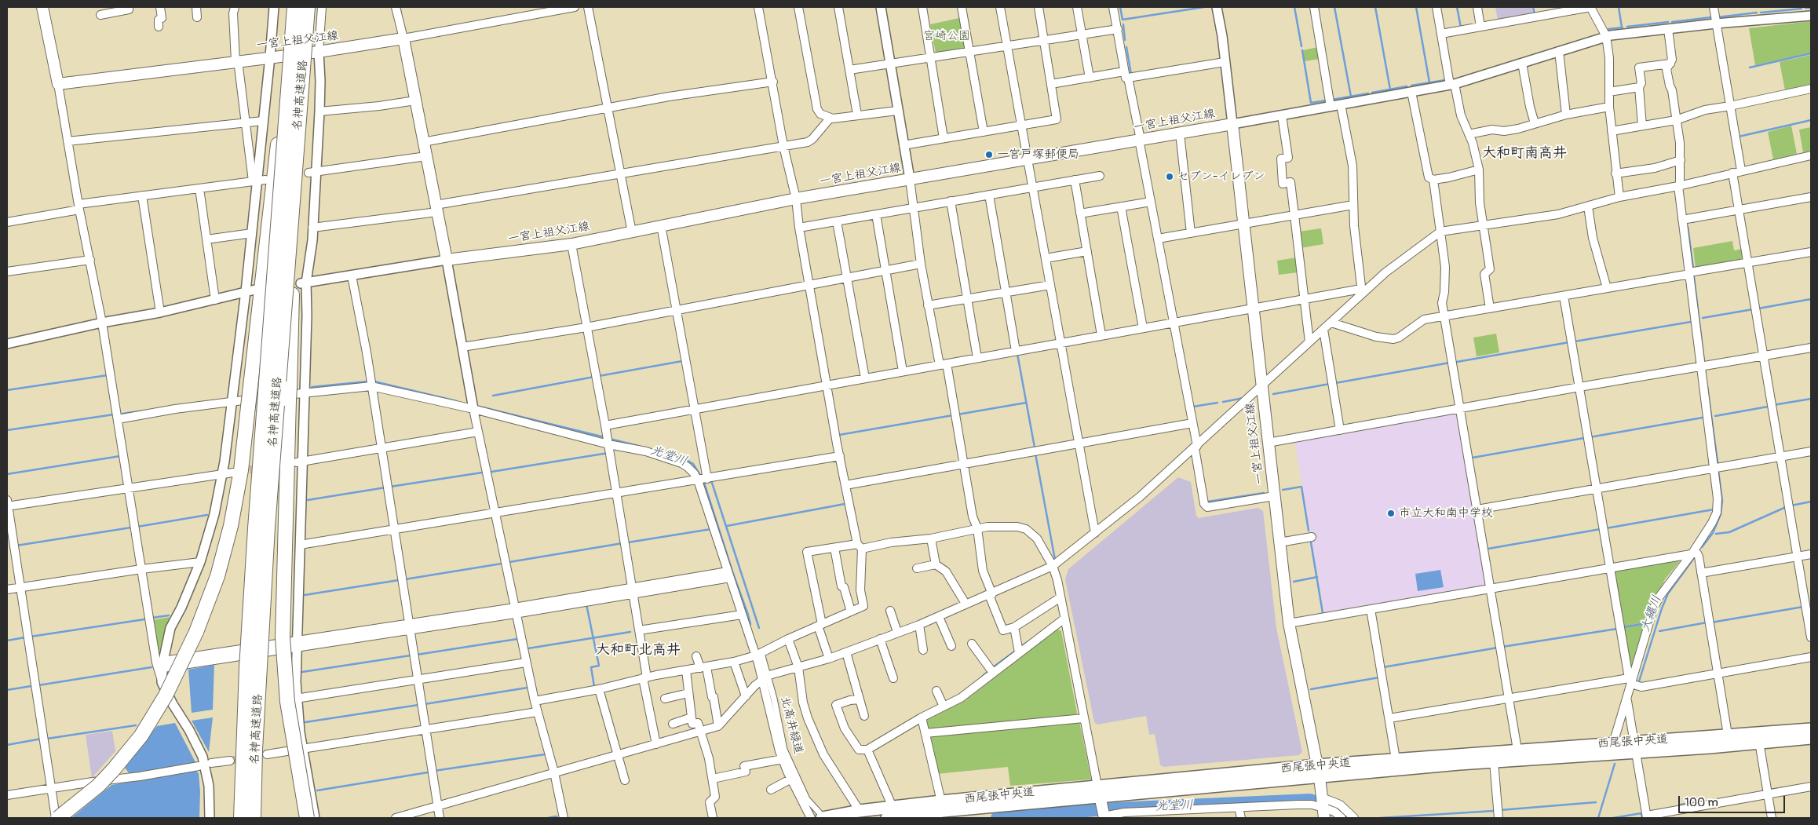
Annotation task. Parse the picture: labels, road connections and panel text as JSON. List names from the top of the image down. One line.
{"streets":{"highway":["名神高速道路"],"main road":["一宮上祖父江線","西尾張中央道"],"street":["北高井緑道"]},"crossings":[["一宮上祖父江線","西尾張中央道"],["北高井緑道","西尾張中央道"]],"districts":["大和町南高井","大和町北高井"],"water":["光堂川","大縄川"],"parks":["宮崎公園"],"places":["一宮戸塚郵便局","セブン-イレブン","市立大和南中学校"],"scale_bar":"100 m"}
